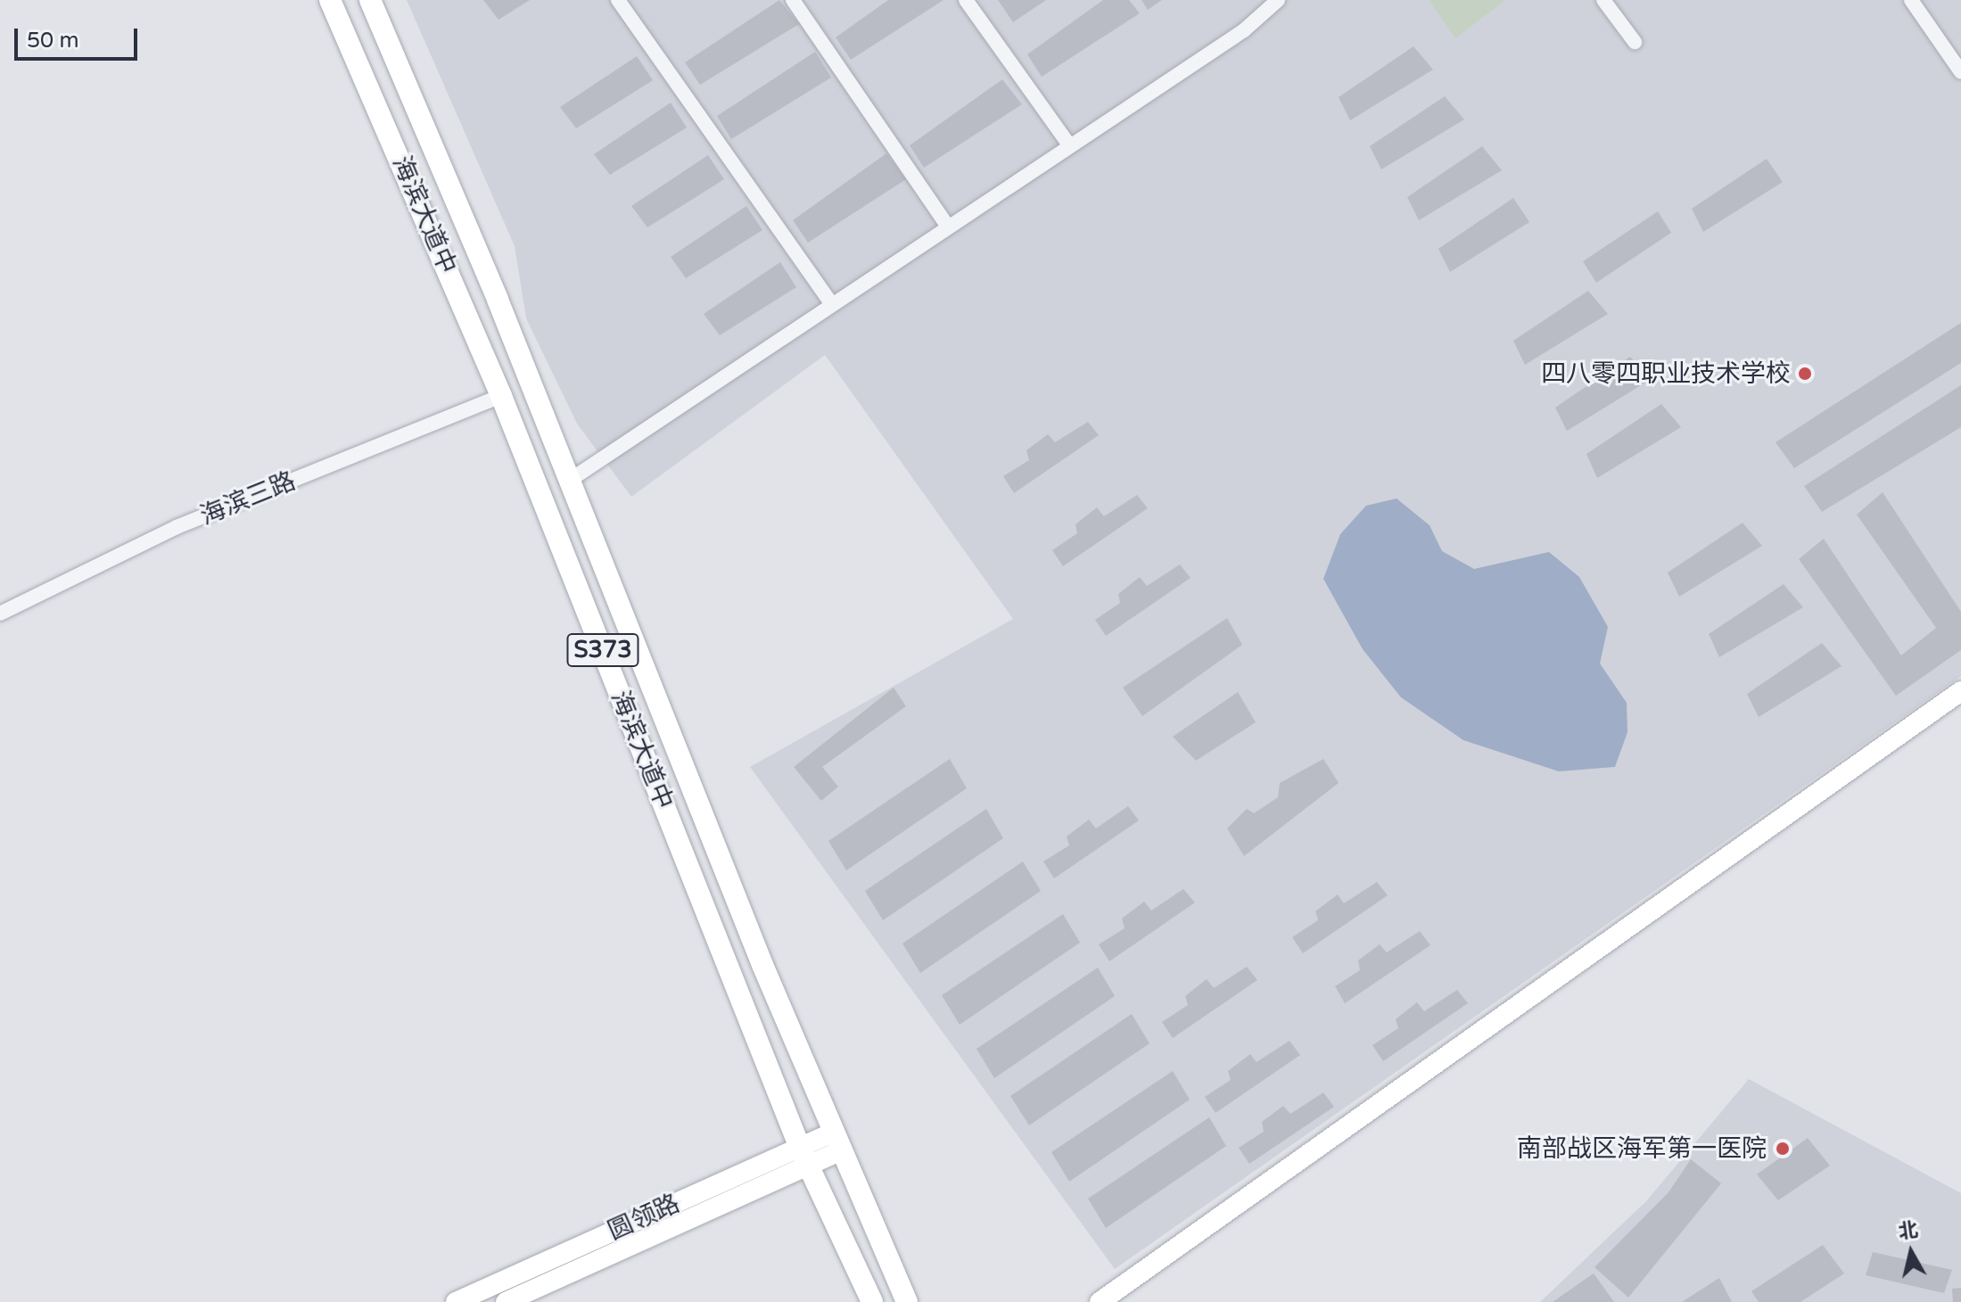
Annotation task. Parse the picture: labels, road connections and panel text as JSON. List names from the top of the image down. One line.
{"streets":{"main road":["海滨大道中","S373"],"street":["海滨三路","圆领路"]},"crossings":[["海滨大道中","海滨三路"],["海滨大道中","圆领路"]],"places":["四八零四职业技术学校","南部战区海军第一医院"],"scale_bar":"50 m","north":"top"}
